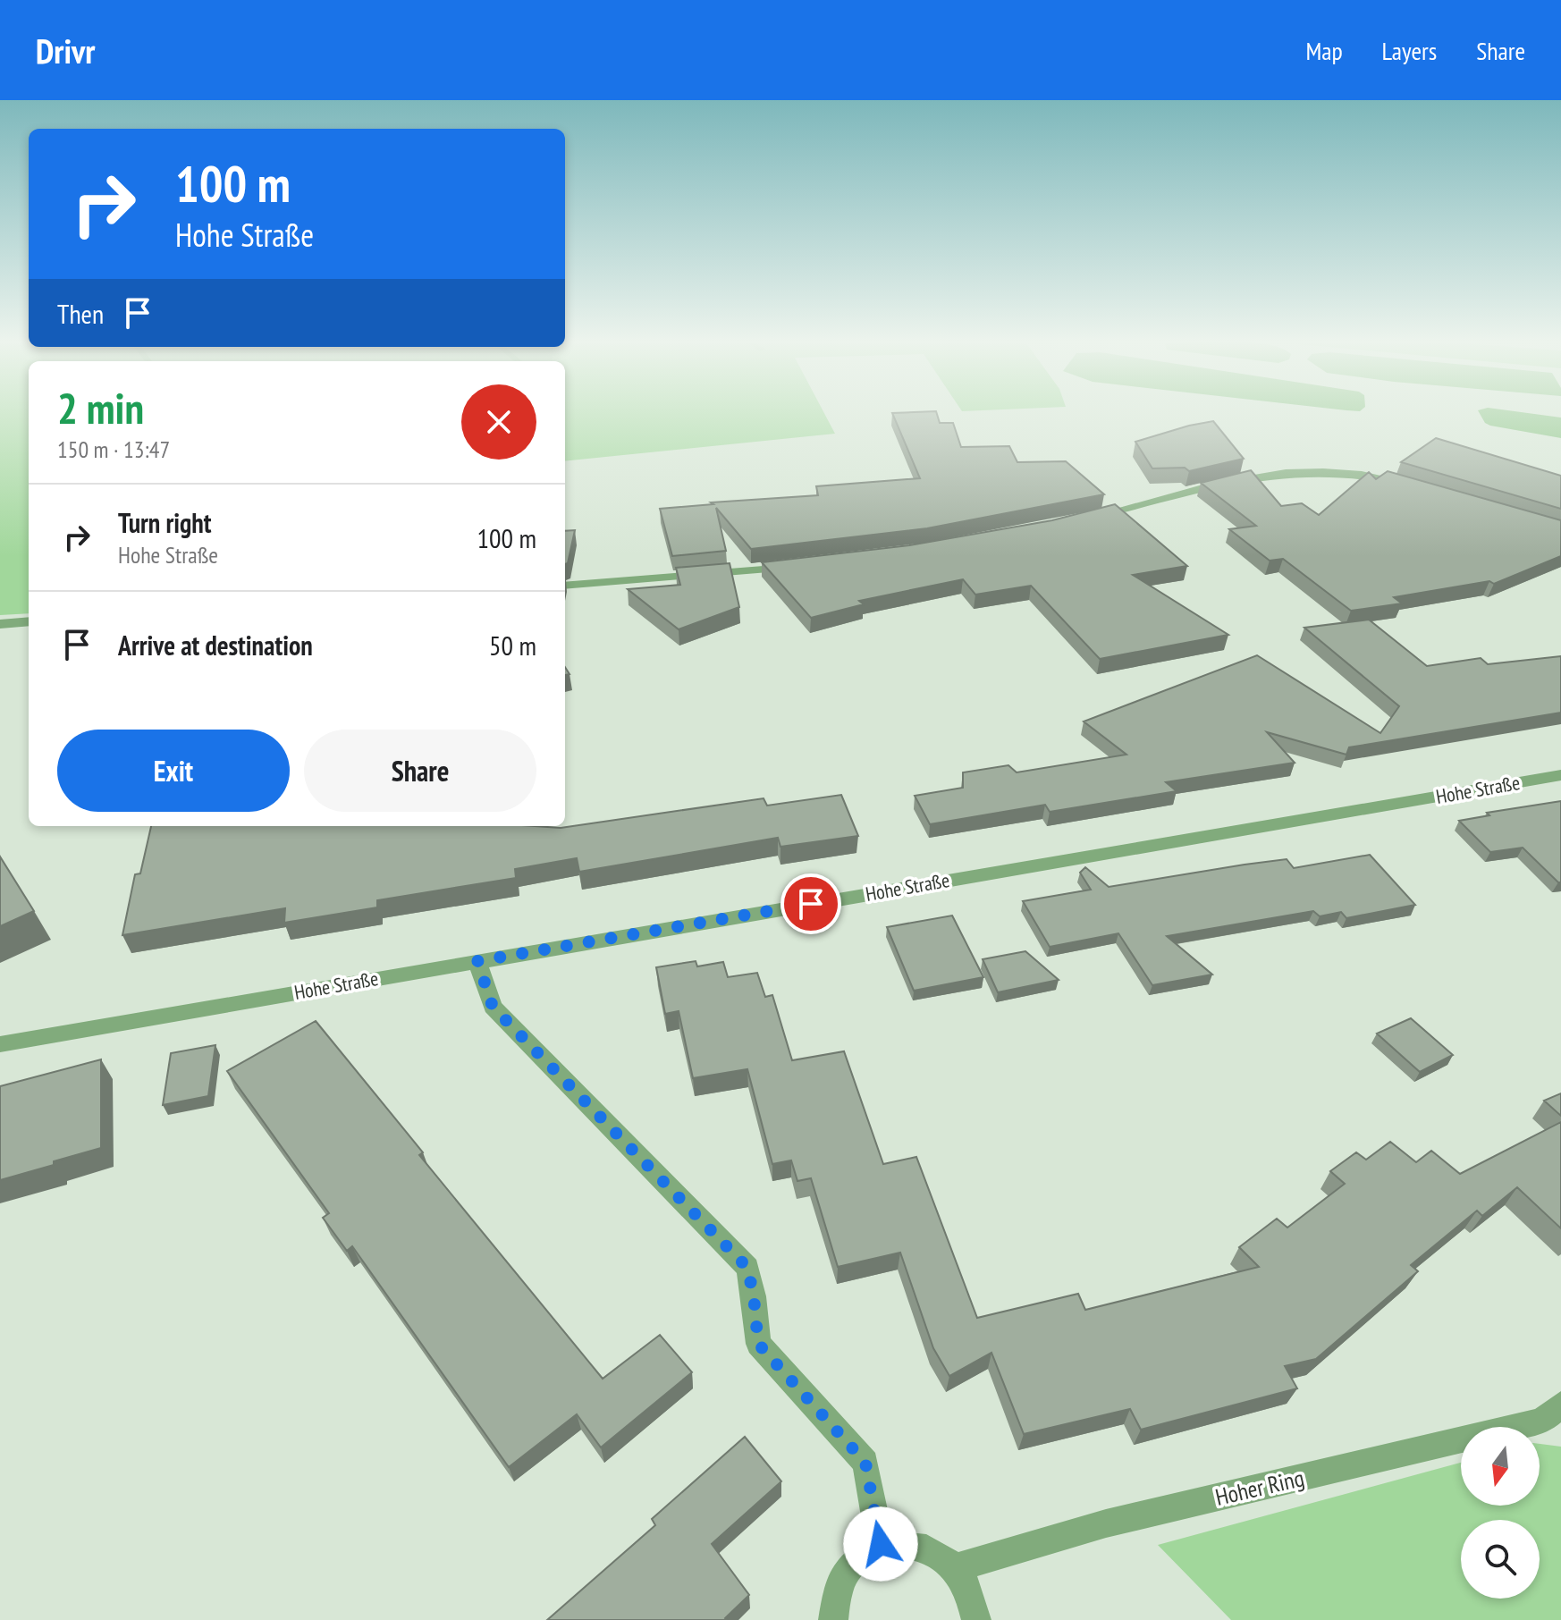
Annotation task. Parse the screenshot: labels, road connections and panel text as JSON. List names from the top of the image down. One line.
{"streets":{"street":["Hohe Straße","Hoher Ring"]},"north":"bottom","page":{"header":"Drivr","nav":["Map","Layers","Share"],"turn":["100 m","Hohe Straße"],"then":"Then","heading":["2 min","150 m · 13:47"],"list":[{"name":"Turn right","note":"Hohe Straße","value":"100 m"},{"name":"Arrive at destination","value":"50 m"}],"buttons":["Exit","Share"]}}
